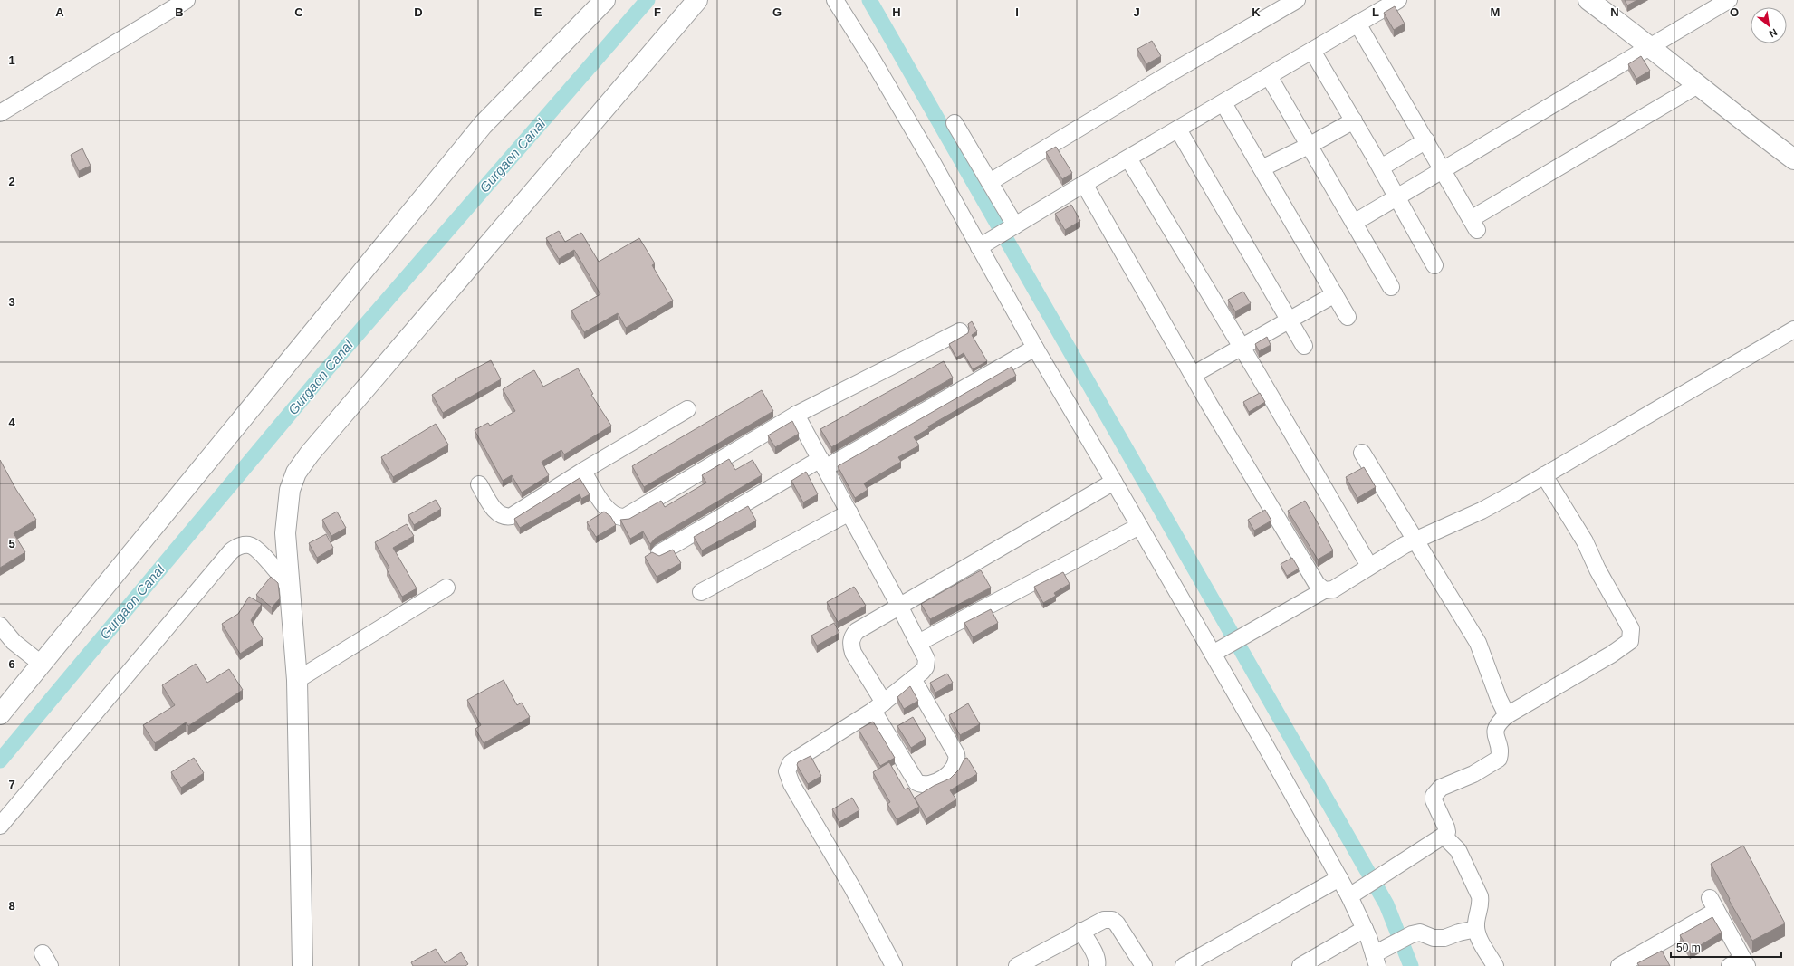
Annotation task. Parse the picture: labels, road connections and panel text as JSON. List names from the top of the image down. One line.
{"water":["Gurgaon Canal"],"scale_bar":"50 m","north":"bottom right","grid":{"columns":["A","B","C","D","E","F","G","H","I","J","K","L","M","N","O"],"rows":["1","2","3","4","5","6","7","8"]}}
